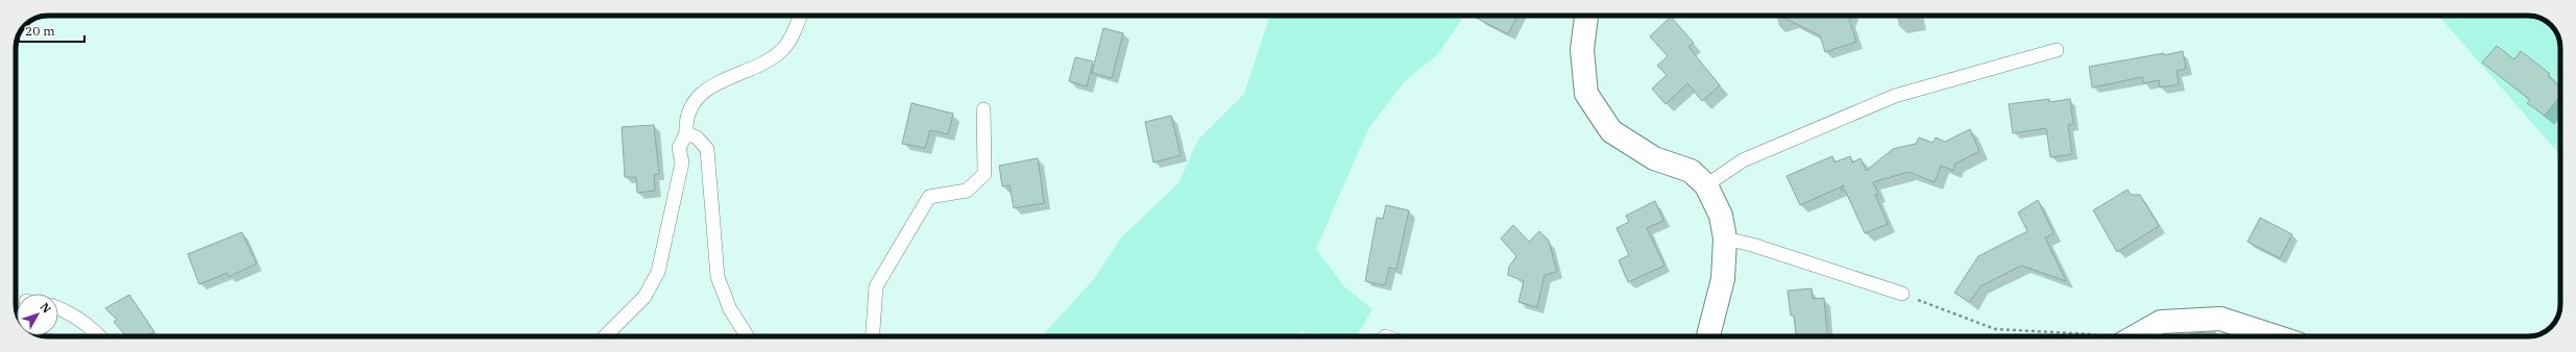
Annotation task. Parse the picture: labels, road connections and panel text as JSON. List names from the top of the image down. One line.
{"scale_bar":"20 m","north":"top right"}
